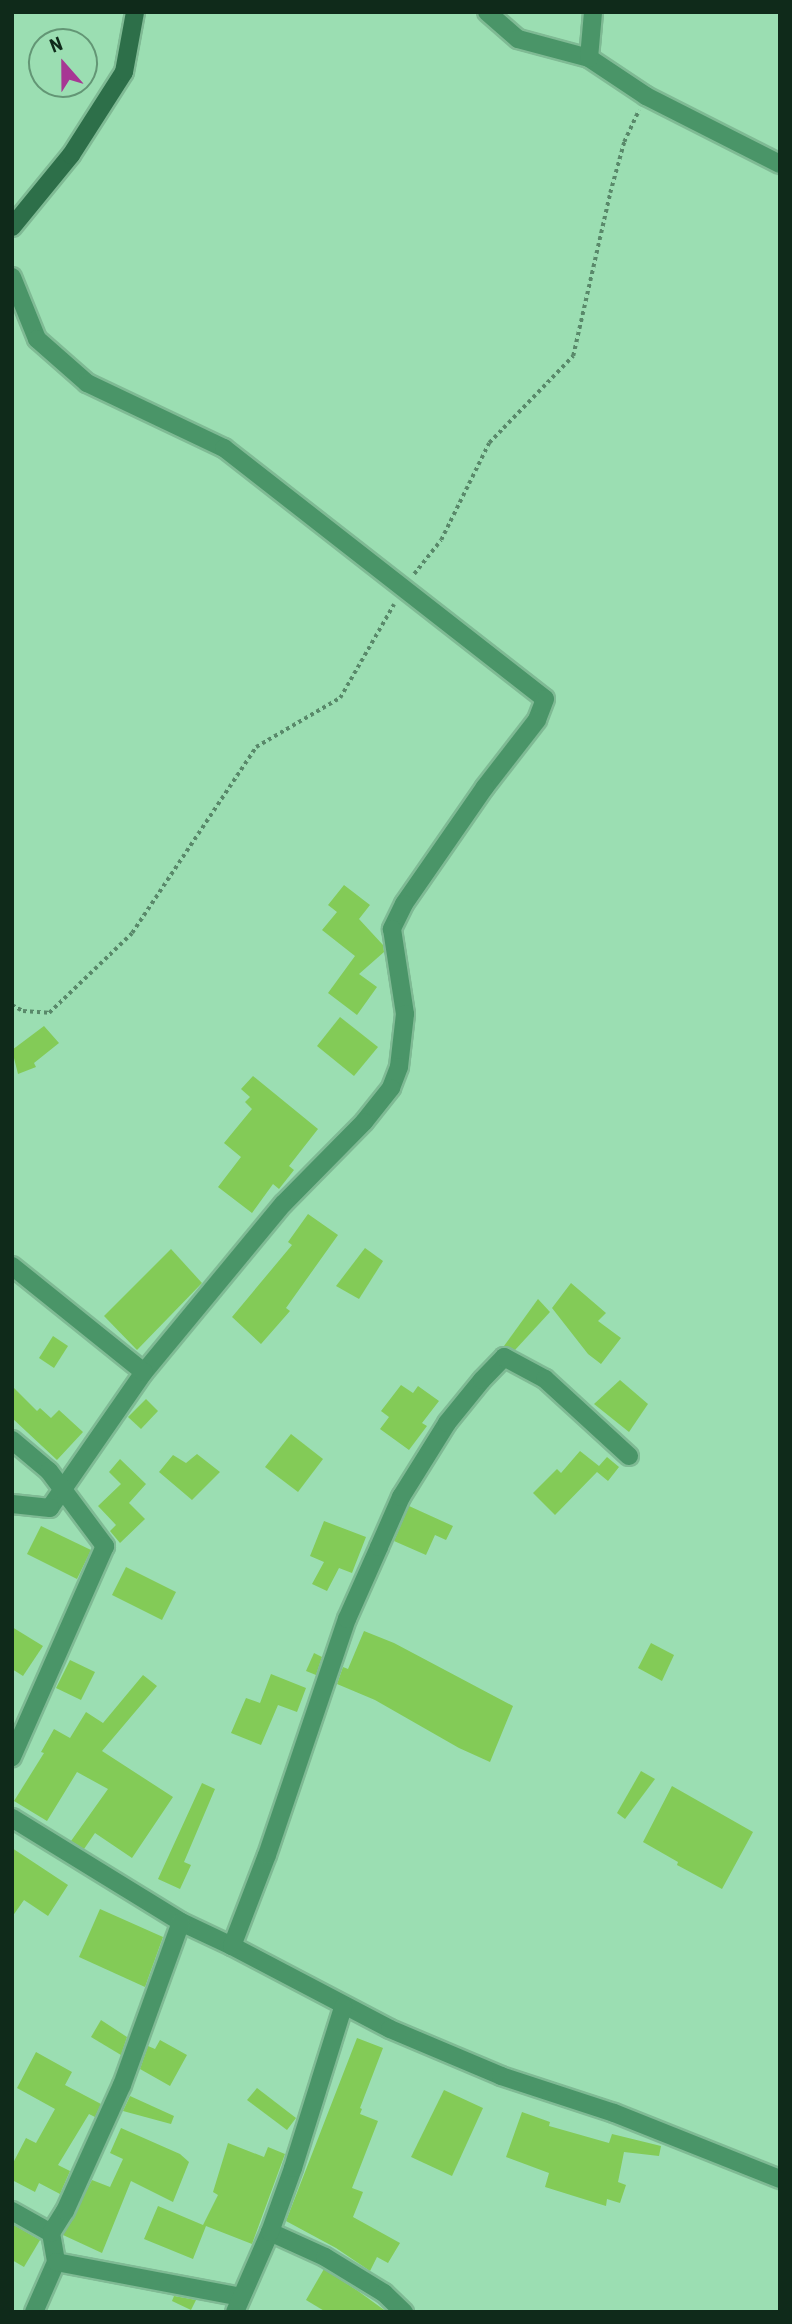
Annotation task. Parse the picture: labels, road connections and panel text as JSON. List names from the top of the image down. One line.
{"north":"top"}
